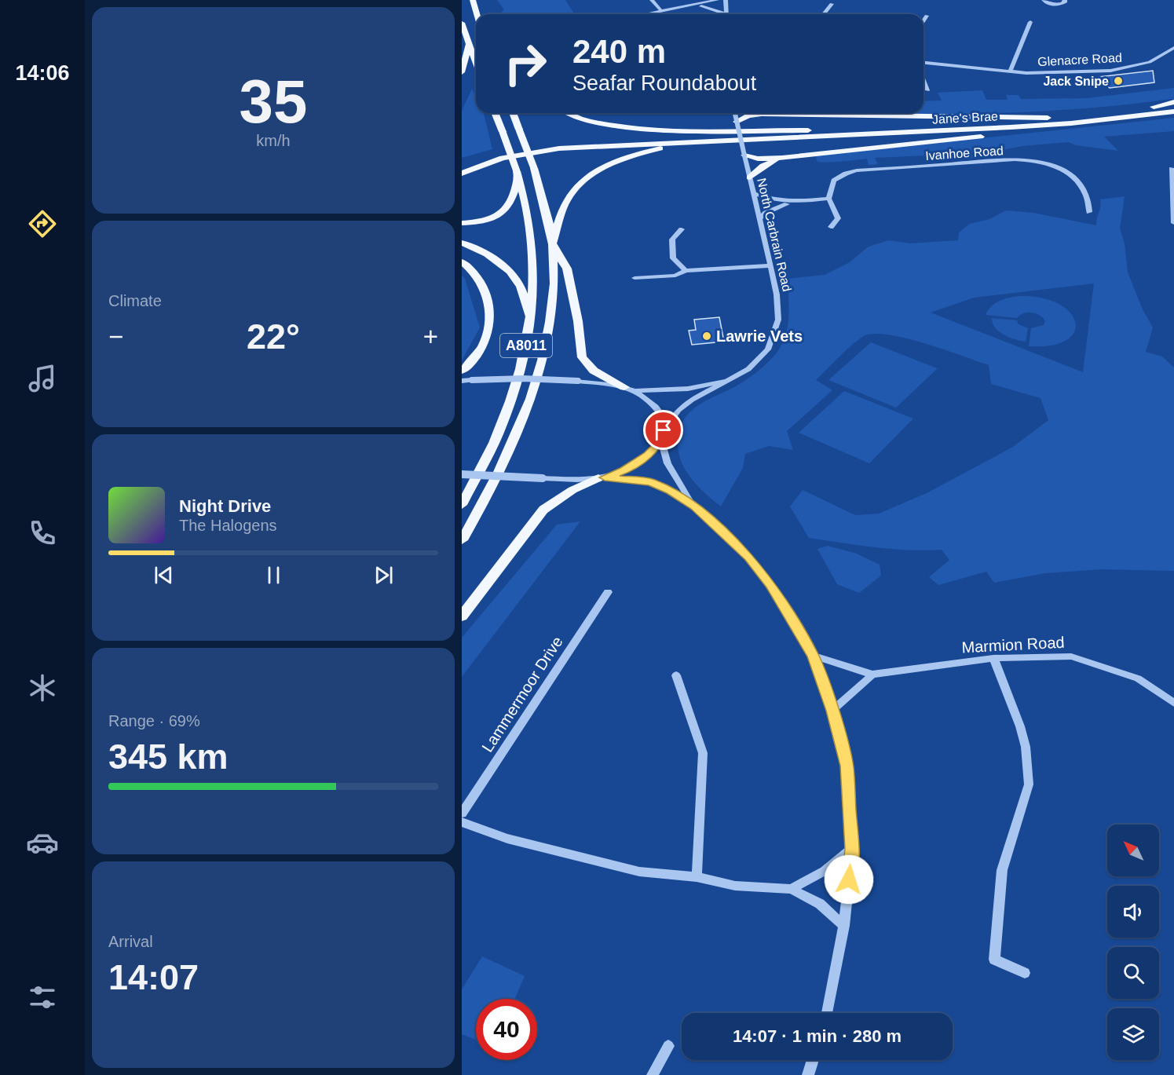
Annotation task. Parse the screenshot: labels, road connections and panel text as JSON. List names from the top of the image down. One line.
{"streets":{"main road":["Jane's Brae","A8011"],"street":["Glenacre Road","Ivanhoe Road","North Carbrain Road","Marmion Road","Lammermoor Drive"]},"places":["Jack Snipe","Lawrie Vets"],"north":"top left","page":{"tabs":"14:06","tile":[["35","km/h"],"Climate",["Range · 69%","345 km"],["Arrival","14:07"]],"turn":["240 m","Seafar Roundabout"],"heat":["−","22°","+"],"song":["Night Drive","The Halogens"],"limit":"40","trip":"14:07 · 1 min · 280 m"}}
